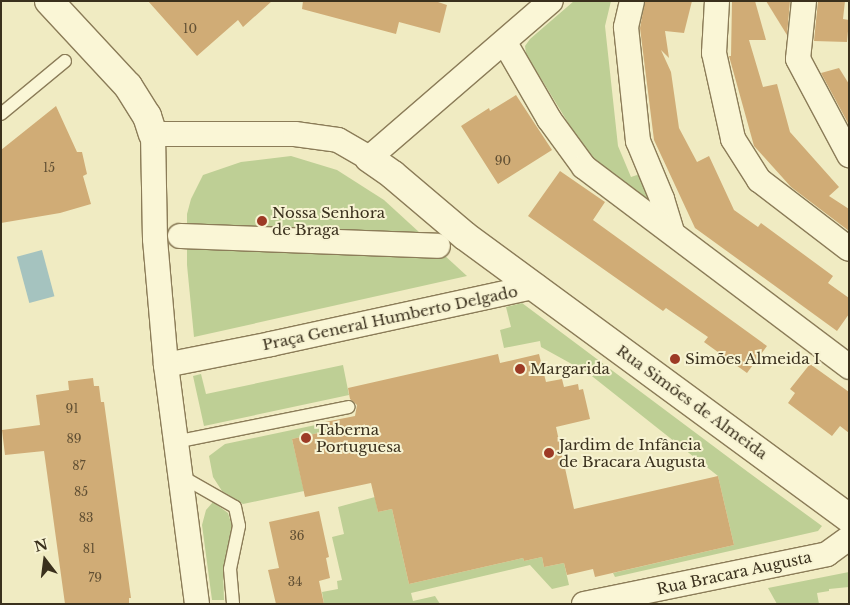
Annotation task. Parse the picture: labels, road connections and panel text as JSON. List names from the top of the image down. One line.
{"streets":{"street":["Praça General Humberto Delgado","Rua Simões de Almeida","Rua Bracara Augusta"]},"crossings":[["Praça General Humberto Delgado","Rua Simões de Almeida"]],"places":["Nossa Senhora de Braga","Simões Almeida I","Margarida","Taberna Portuguesa","Jardim de Infância de Bracara Augusta"],"house_numbers":["10","90","15","91","89","87","85","83","36","81","79","34"],"north":"top"}
